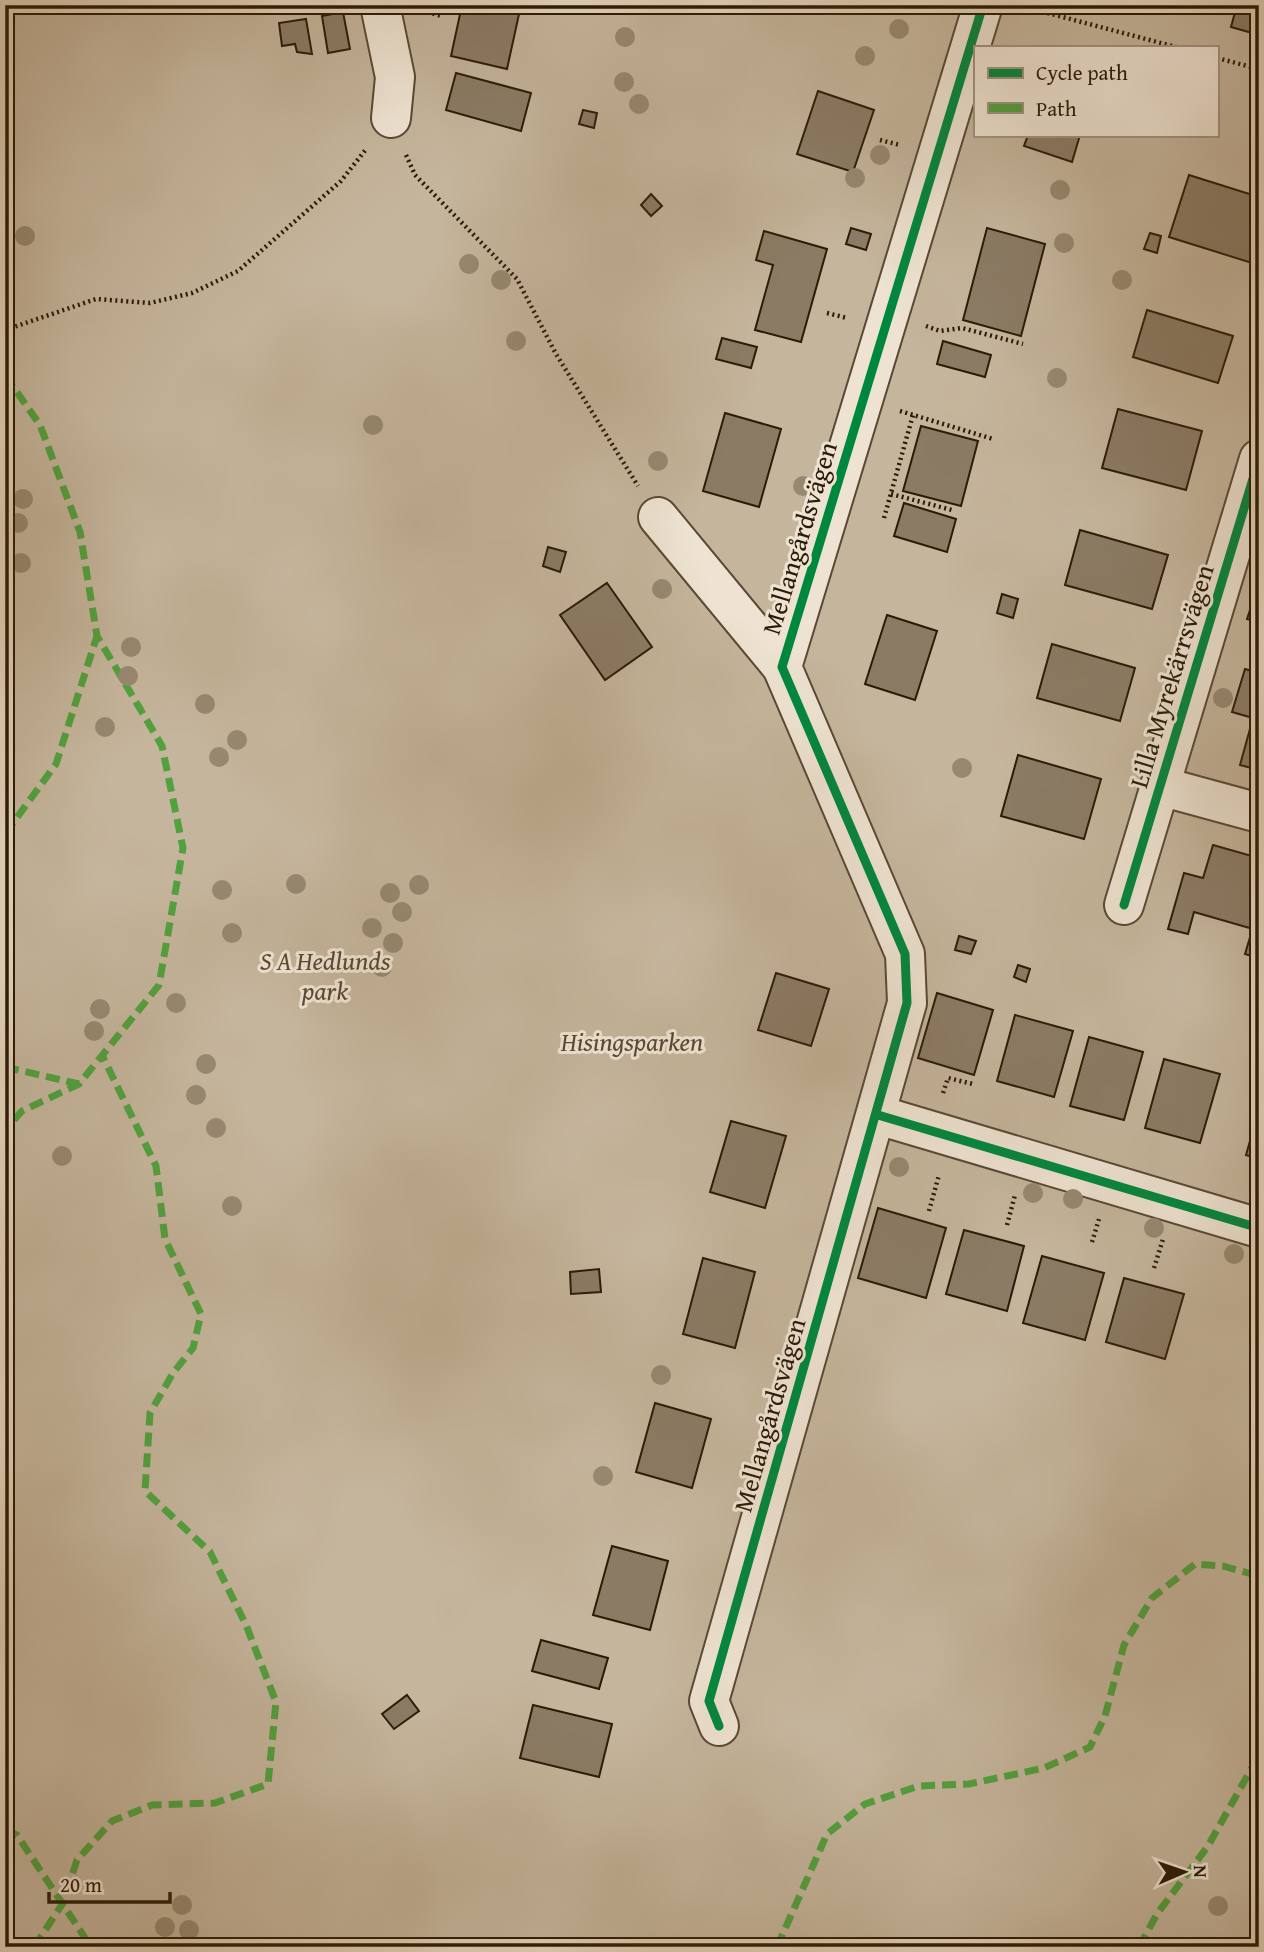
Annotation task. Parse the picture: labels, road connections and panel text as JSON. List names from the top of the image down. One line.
{"streets":{"street":["Mellangårdsvägen","Lilla Myrekärrsvägen"]},"parks":["S A Hedlunds park","Hisingsparken"],"legend":["Cycle path","Path"],"scale_bar":"20 m","north":"right"}
